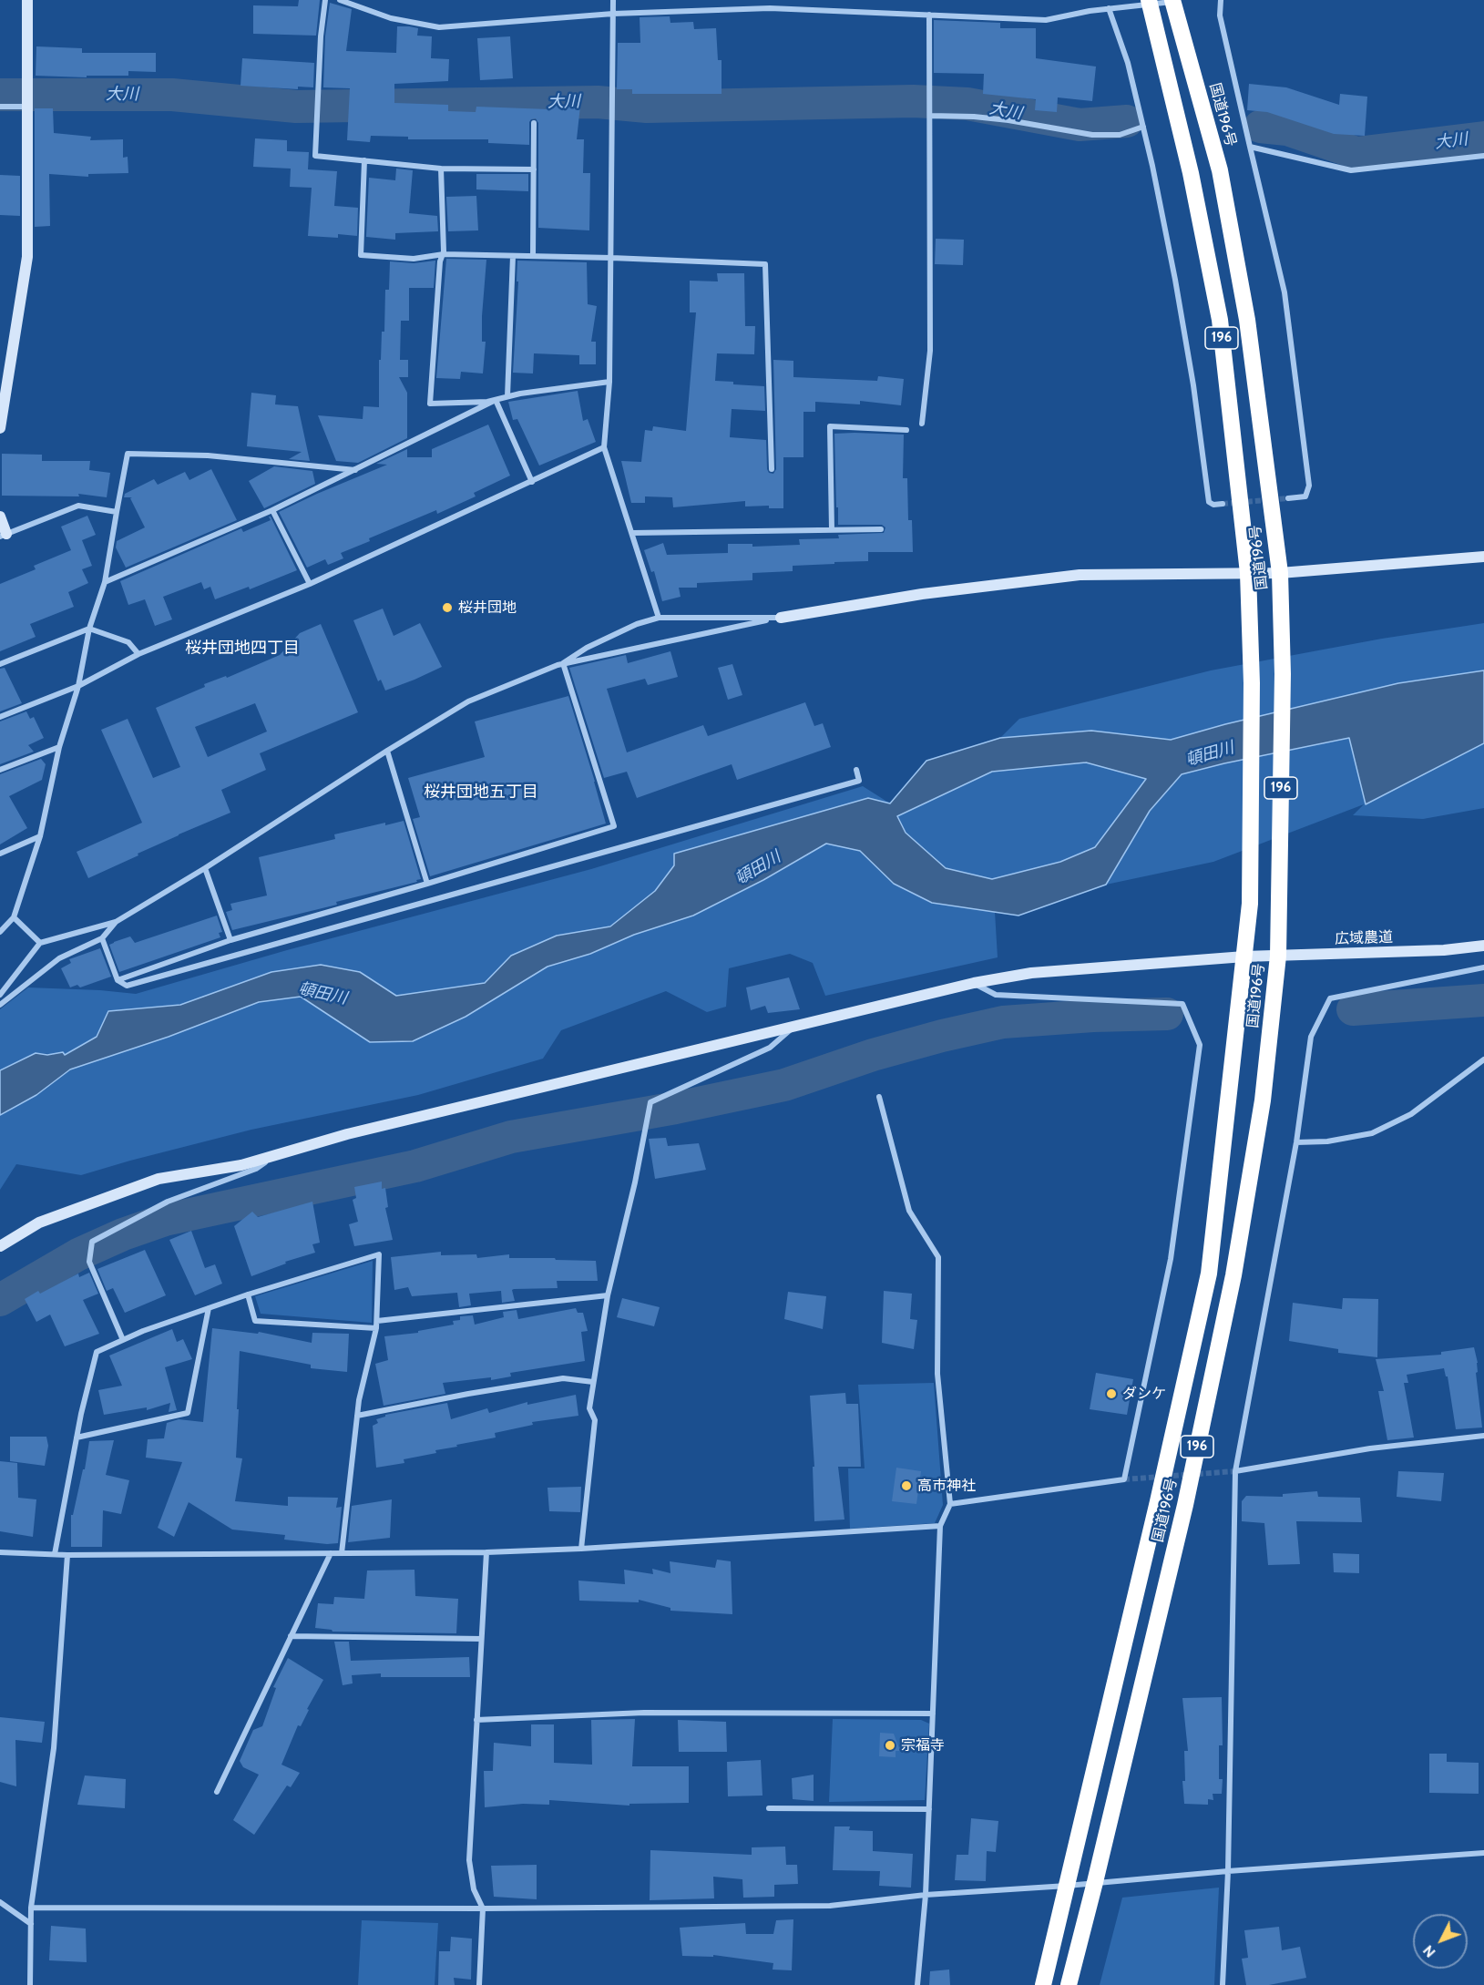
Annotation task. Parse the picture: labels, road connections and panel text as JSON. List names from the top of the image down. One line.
{"streets":{"highway":["国道196号","196"],"street":["広域農道"]},"crossings":[["国道196号","広域農道"]],"districts":["桜井団地四丁目","桜井団地五丁目"],"water":["大川","頓田川"],"places":["桜井団地","ダンケ","高市神社","宗福寺"],"north":"bottom left"}
